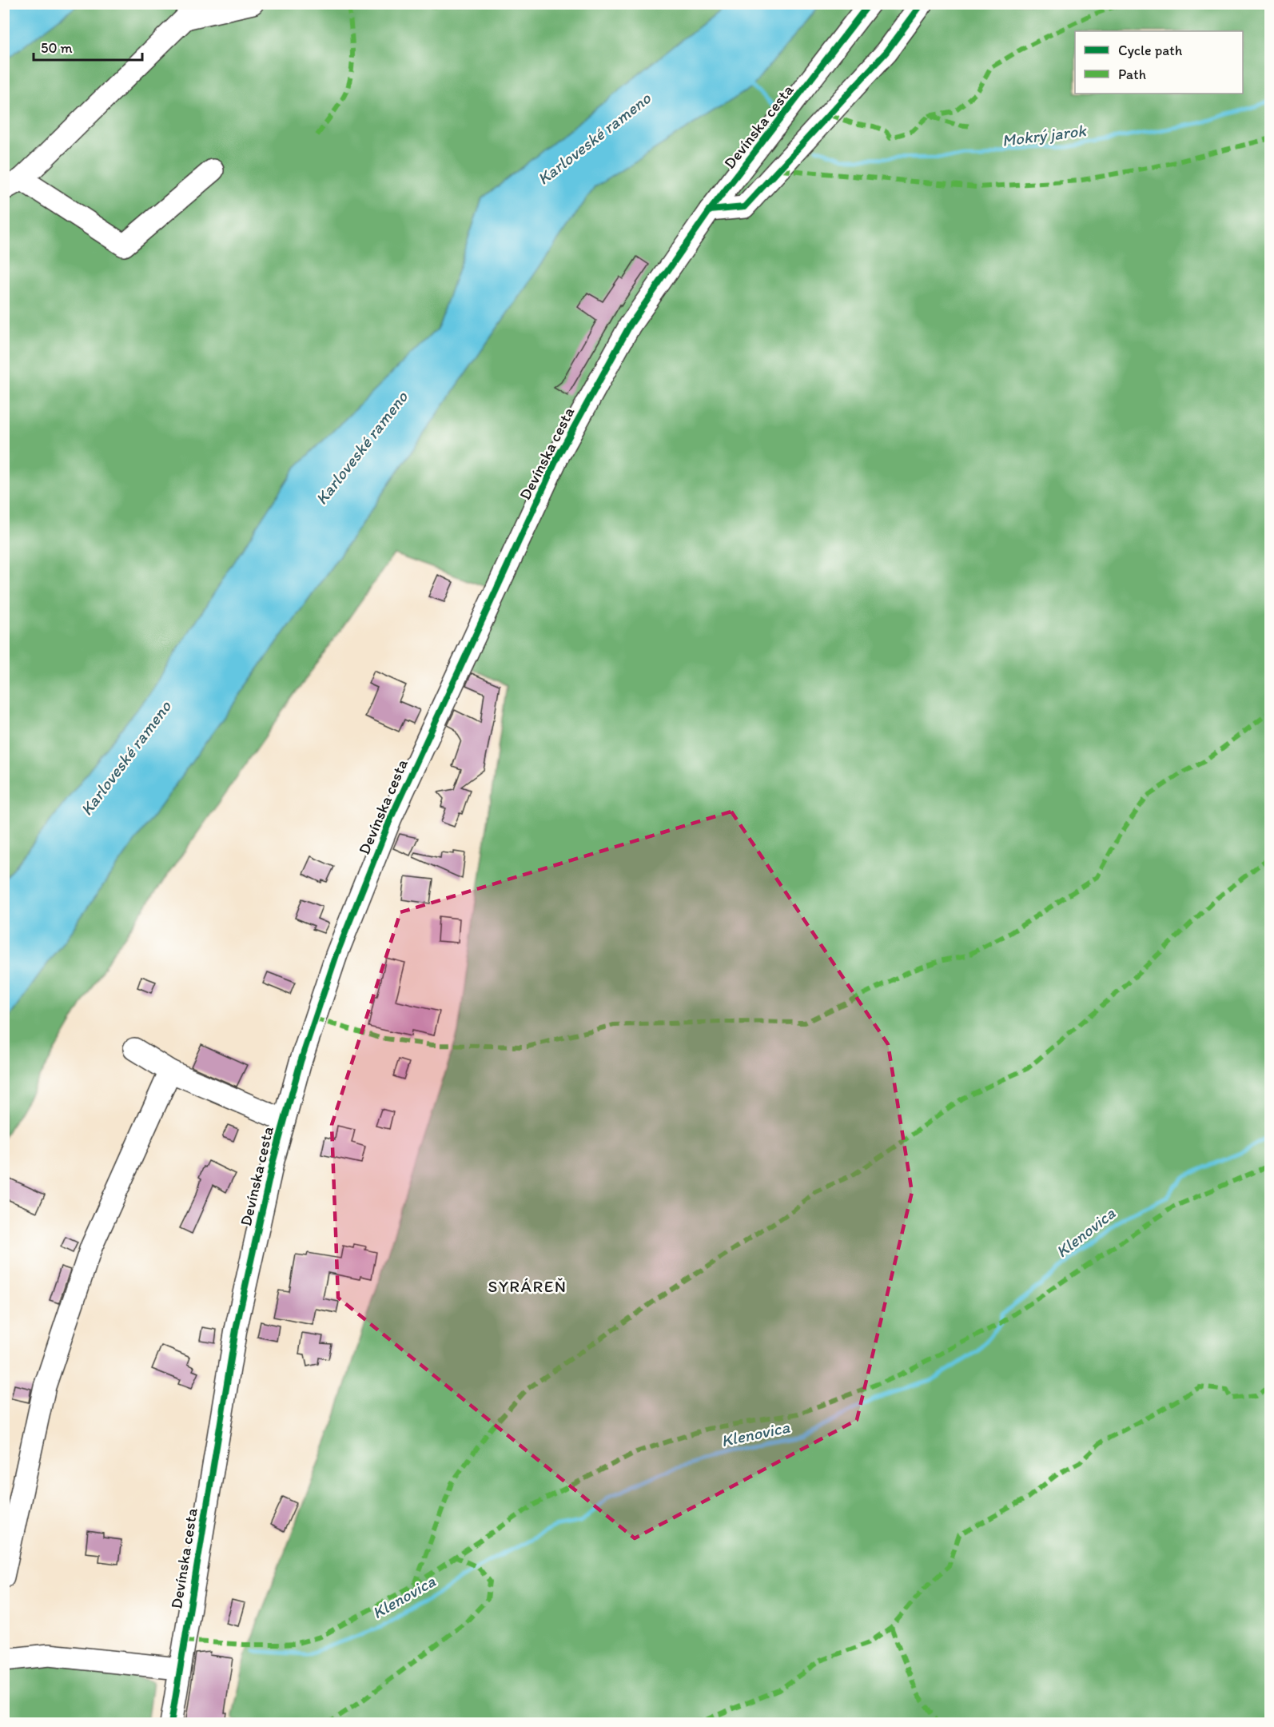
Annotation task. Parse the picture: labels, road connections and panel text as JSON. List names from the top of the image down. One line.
{"streets":{"street":["Devínska cesta"]},"districts":["SYRÁREŇ"],"water":["Mokrý jarok","Karloveské rameno","Klenovica"],"legend":["Cycle path","Path"],"scale_bar":"50 m"}
